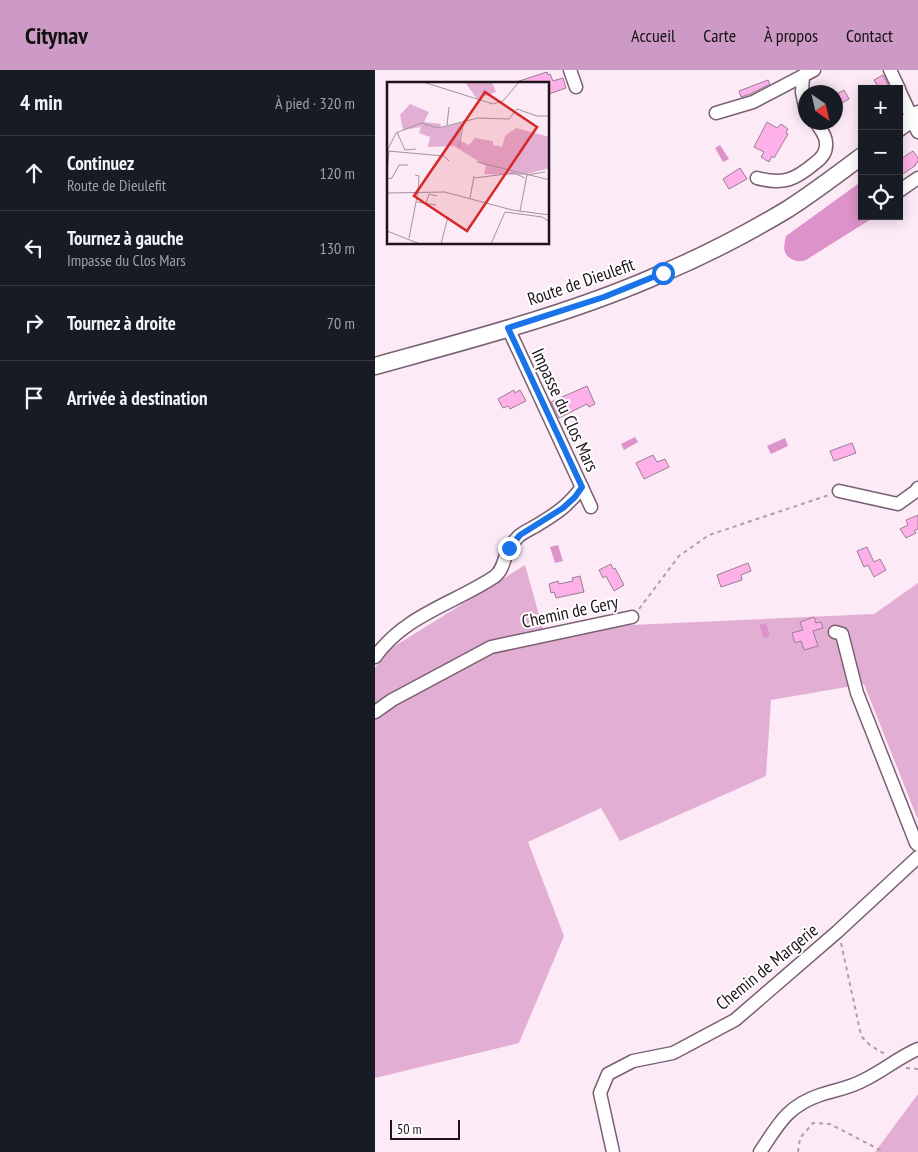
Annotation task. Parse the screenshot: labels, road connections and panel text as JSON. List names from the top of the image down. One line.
{"streets":{"main road":["Route de Dieulefit"],"street":["Impasse du Clos Mars","Chemin de Gery","Chemin de Margerie"]},"crossings":[["Route de Dieulefit","Impasse du Clos Mars"]],"scale_bar":"50 m","north":"bottom right","page":{"header":"Citynav","nav":["Accueil","Carte","À propos","Contact"],"heading":["4 min","À pied · 320 m"],"map_buttons":["+","−"],"list":[["Continuez","Route de Dieulefit","120 m"],["Tournez à gauche","Impasse du Clos Mars","130 m"],["Tournez à droite","70 m"],"Arrivée à destination"],"scale":"50 m"}}
